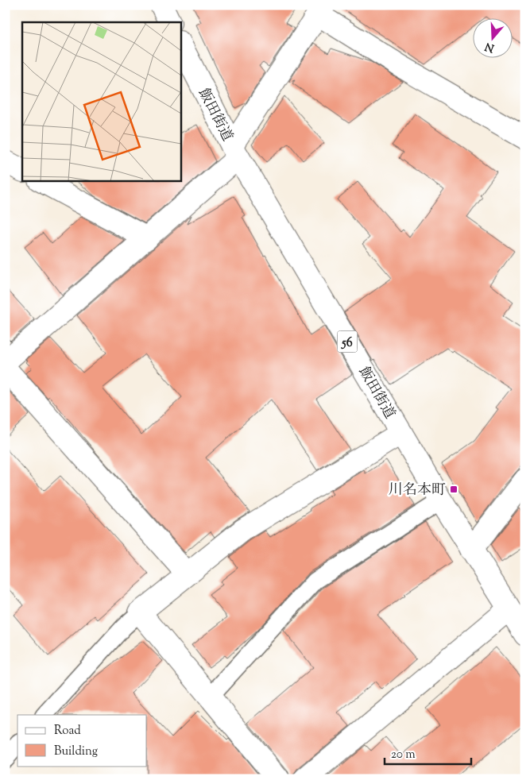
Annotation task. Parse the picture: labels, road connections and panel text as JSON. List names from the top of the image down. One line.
{"streets":{"street":["飯田街道","56"]},"places":{"transit":["川名本町"]},"legend":["Road","Building"],"scale_bar":"20 m","north":"bottom"}
